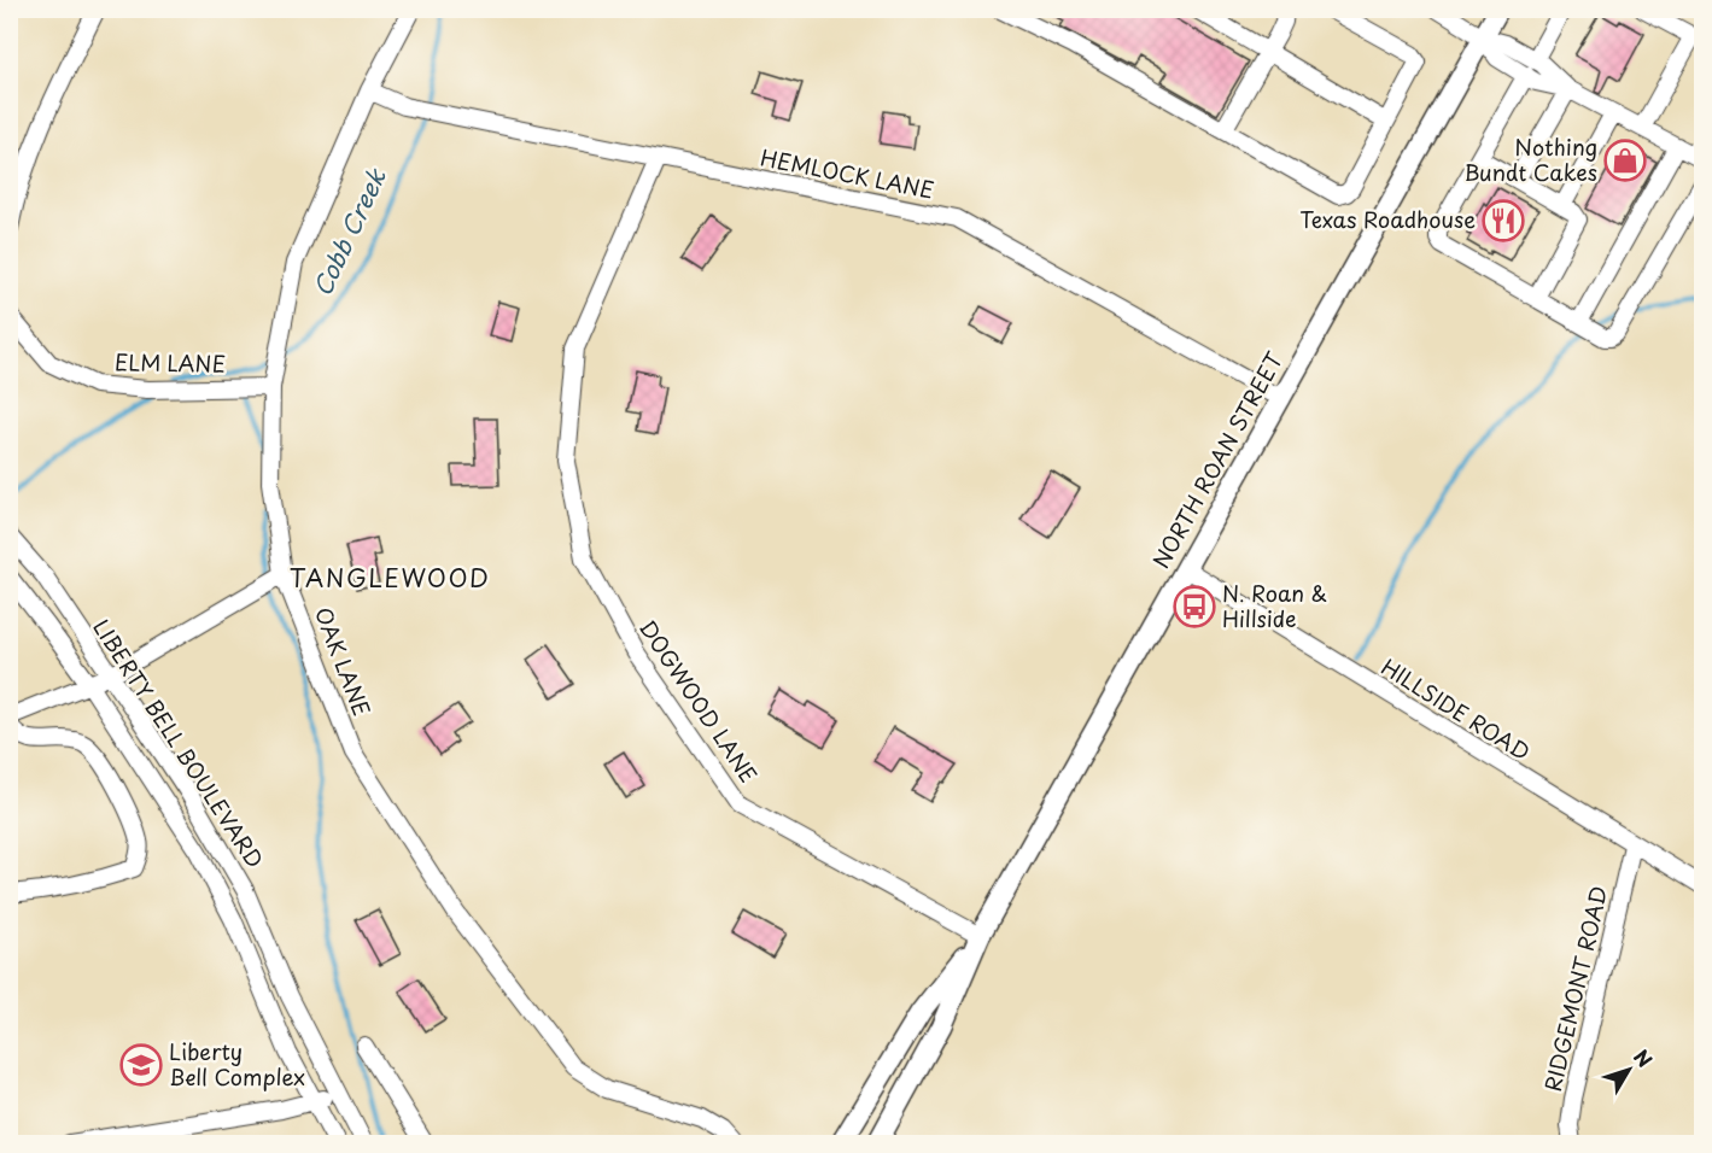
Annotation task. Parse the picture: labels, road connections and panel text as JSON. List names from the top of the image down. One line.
{"streets":{"main road":["NORTH ROAN STREET"],"street":["HEMLOCK LANE","ELM LANE","OAK LANE","DOGWOOD LANE","HILLSIDE ROAD","LIBERTY BELL BOULEVARD","RIDGEMONT ROAD"]},"crossings":[["HEMLOCK LANE","NORTH ROAN STREET"],["HEMLOCK LANE","OAK LANE"],["HEMLOCK LANE","DOGWOOD LANE"],["ELM LANE","OAK LANE"],["NORTH ROAN STREET","DOGWOOD LANE"],["NORTH ROAN STREET","HILLSIDE ROAD"],["HILLSIDE ROAD","RIDGEMONT ROAD"]],"districts":["TANGLEWOOD"],"water":["Cobb Creek"],"places":{"shop":["Nothing Bundt Cakes"],"restaurant":["Texas Roadhouse"],"bus stop":["N. Roan & Hillside"],"school or university":["Liberty Bell Complex"]},"north":"top right"}
